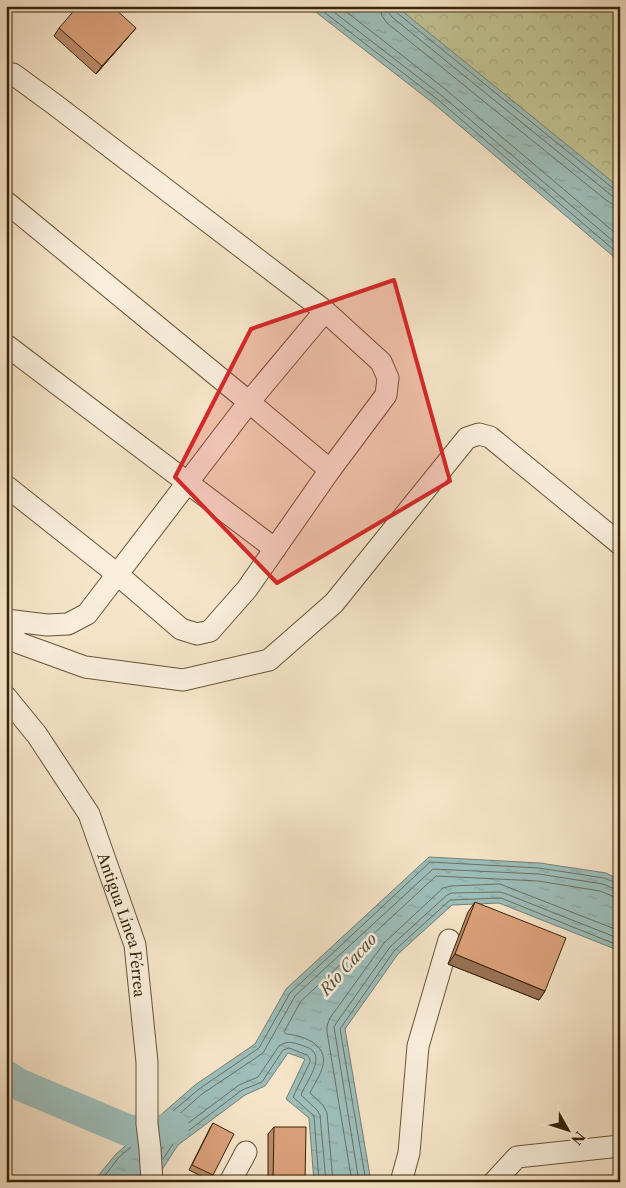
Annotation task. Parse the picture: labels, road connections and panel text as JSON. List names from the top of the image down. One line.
{"streets":{"street":["Antigua Línea Férrea"]},"water":["Río Cacao"],"north":"bottom right"}
